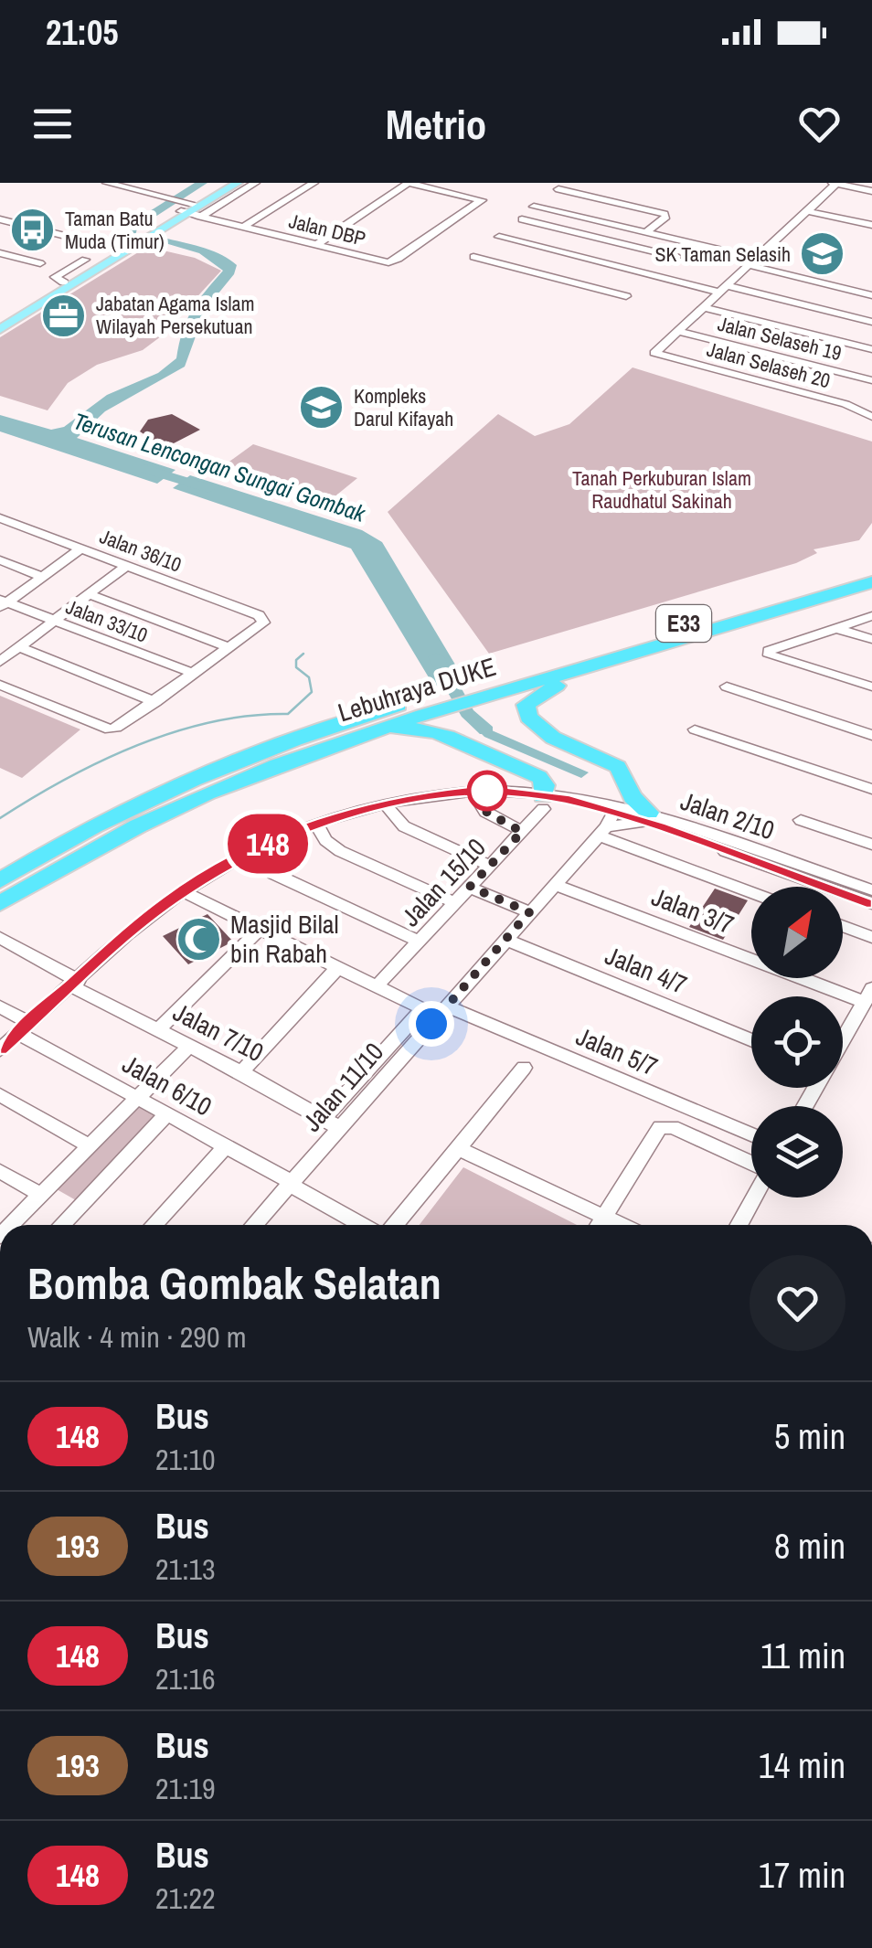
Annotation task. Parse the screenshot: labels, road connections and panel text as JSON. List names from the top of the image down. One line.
{"streets":{"highway":["E33","Lebuhraya DUKE"],"street":["Jalan DBP","Jalan Selaseh 19","Jalan Selaseh 20","Jalan 36/10","Jalan 33/10","Jalan 2/10","Jalan 15/10","Jalan 3/7","Jalan 4/7","Jalan 7/10","Jalan 5/7","Jalan 6/10","Jalan 11/10"]},"crossings":[["Jalan Selaseh 19","Jalan Selaseh 20"],["Jalan 15/10","Jalan 5/7"],["Jalan 3/7","Jalan 11/10"],["Jalan 4/7","Jalan 11/10"],["Jalan 7/10","Jalan 11/10"],["Jalan 5/7","Jalan 11/10"],["Jalan 6/10","Jalan 11/10"]],"water":["Terusan Lencongan Sungai Gombak"],"parks":["Tanah Perkuburan Islam Raudhatul Sakinah"],"places":{"bus stop":["Taman Batu Muda (Timur)"],"school or university":["SK Taman Selasih","Kompleks Darul Kifayah"],"office":["Jabatan Agama Islam Wilayah Persekutuan"],"mosque":["Masjid Bilal bin Rabah"]},"lines":["bus line 148"],"north":"top right","page":{"status":"21:05","header":"Metrio","on_map":"148","heading":["Bomba Gombak Selatan","Walk · 4 min · 290 m"],"list":[{"mark":"148","name":"Bus","note":"21:10","value":"5 min"},{"mark":"193","name":"Bus","note":"21:13","value":"8 min"},{"mark":"148","name":"Bus","note":"21:16","value":"11 min"},{"mark":"193","name":"Bus","note":"21:19","value":"14 min"},{"mark":"148","name":"Bus","note":"21:22","value":"17 min"}]}}
